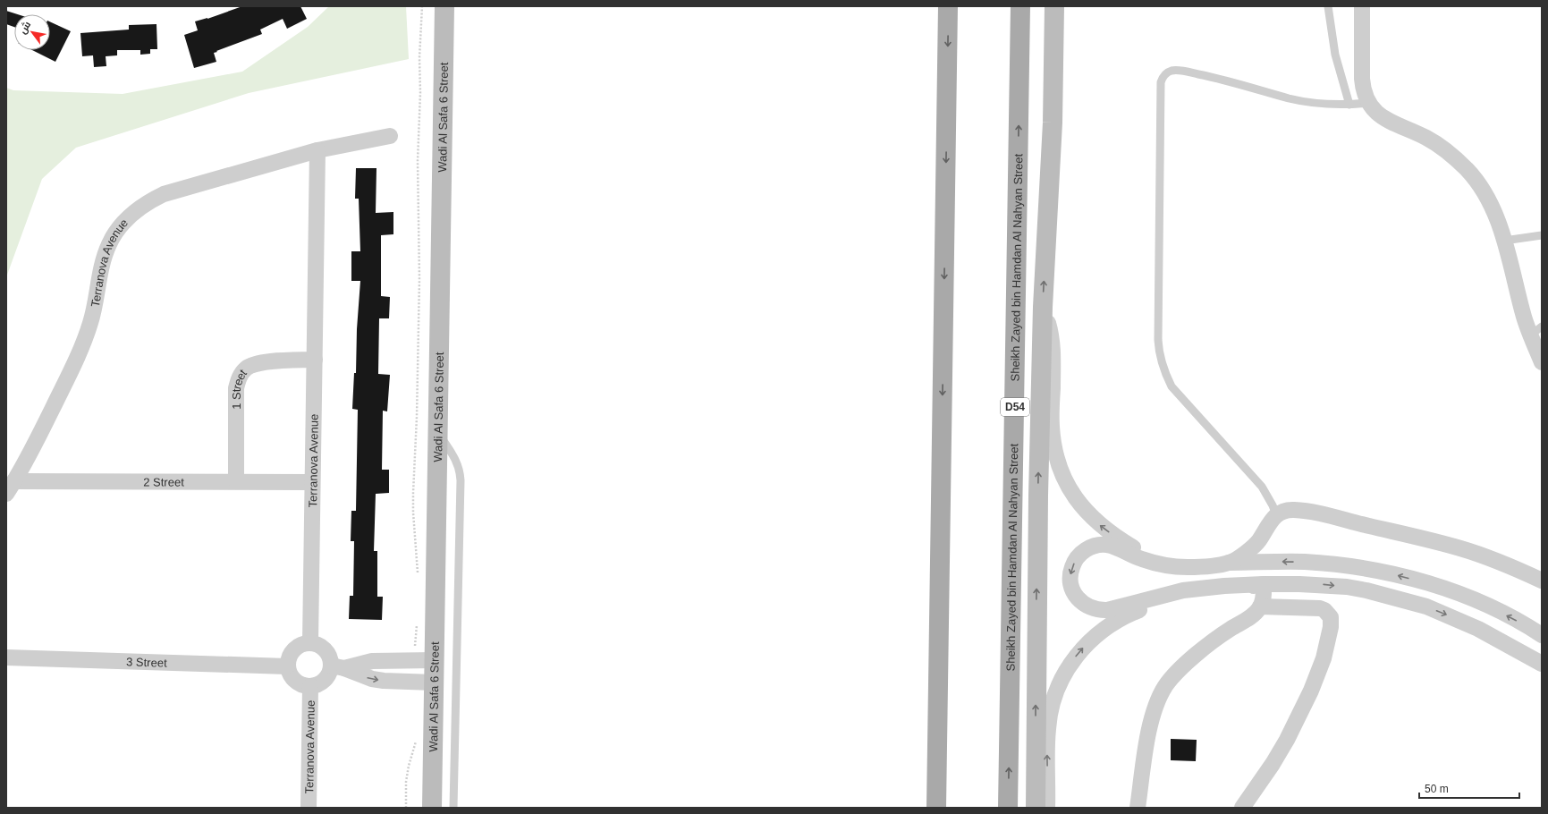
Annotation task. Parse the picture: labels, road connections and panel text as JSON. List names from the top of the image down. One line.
{"streets":{"main road":["Wadi Al Safa 6 Street","Sheikh Zayed bin Hamdan Al Nahyan Street","D54"],"street":["Terranova Avenue","1 Street","2 Street","3 Street"]},"crossings":[["Terranova Avenue","1 Street"],["Terranova Avenue","2 Street"],["1 Street","2 Street"]],"scale_bar":"50 m","north":"top left"}
